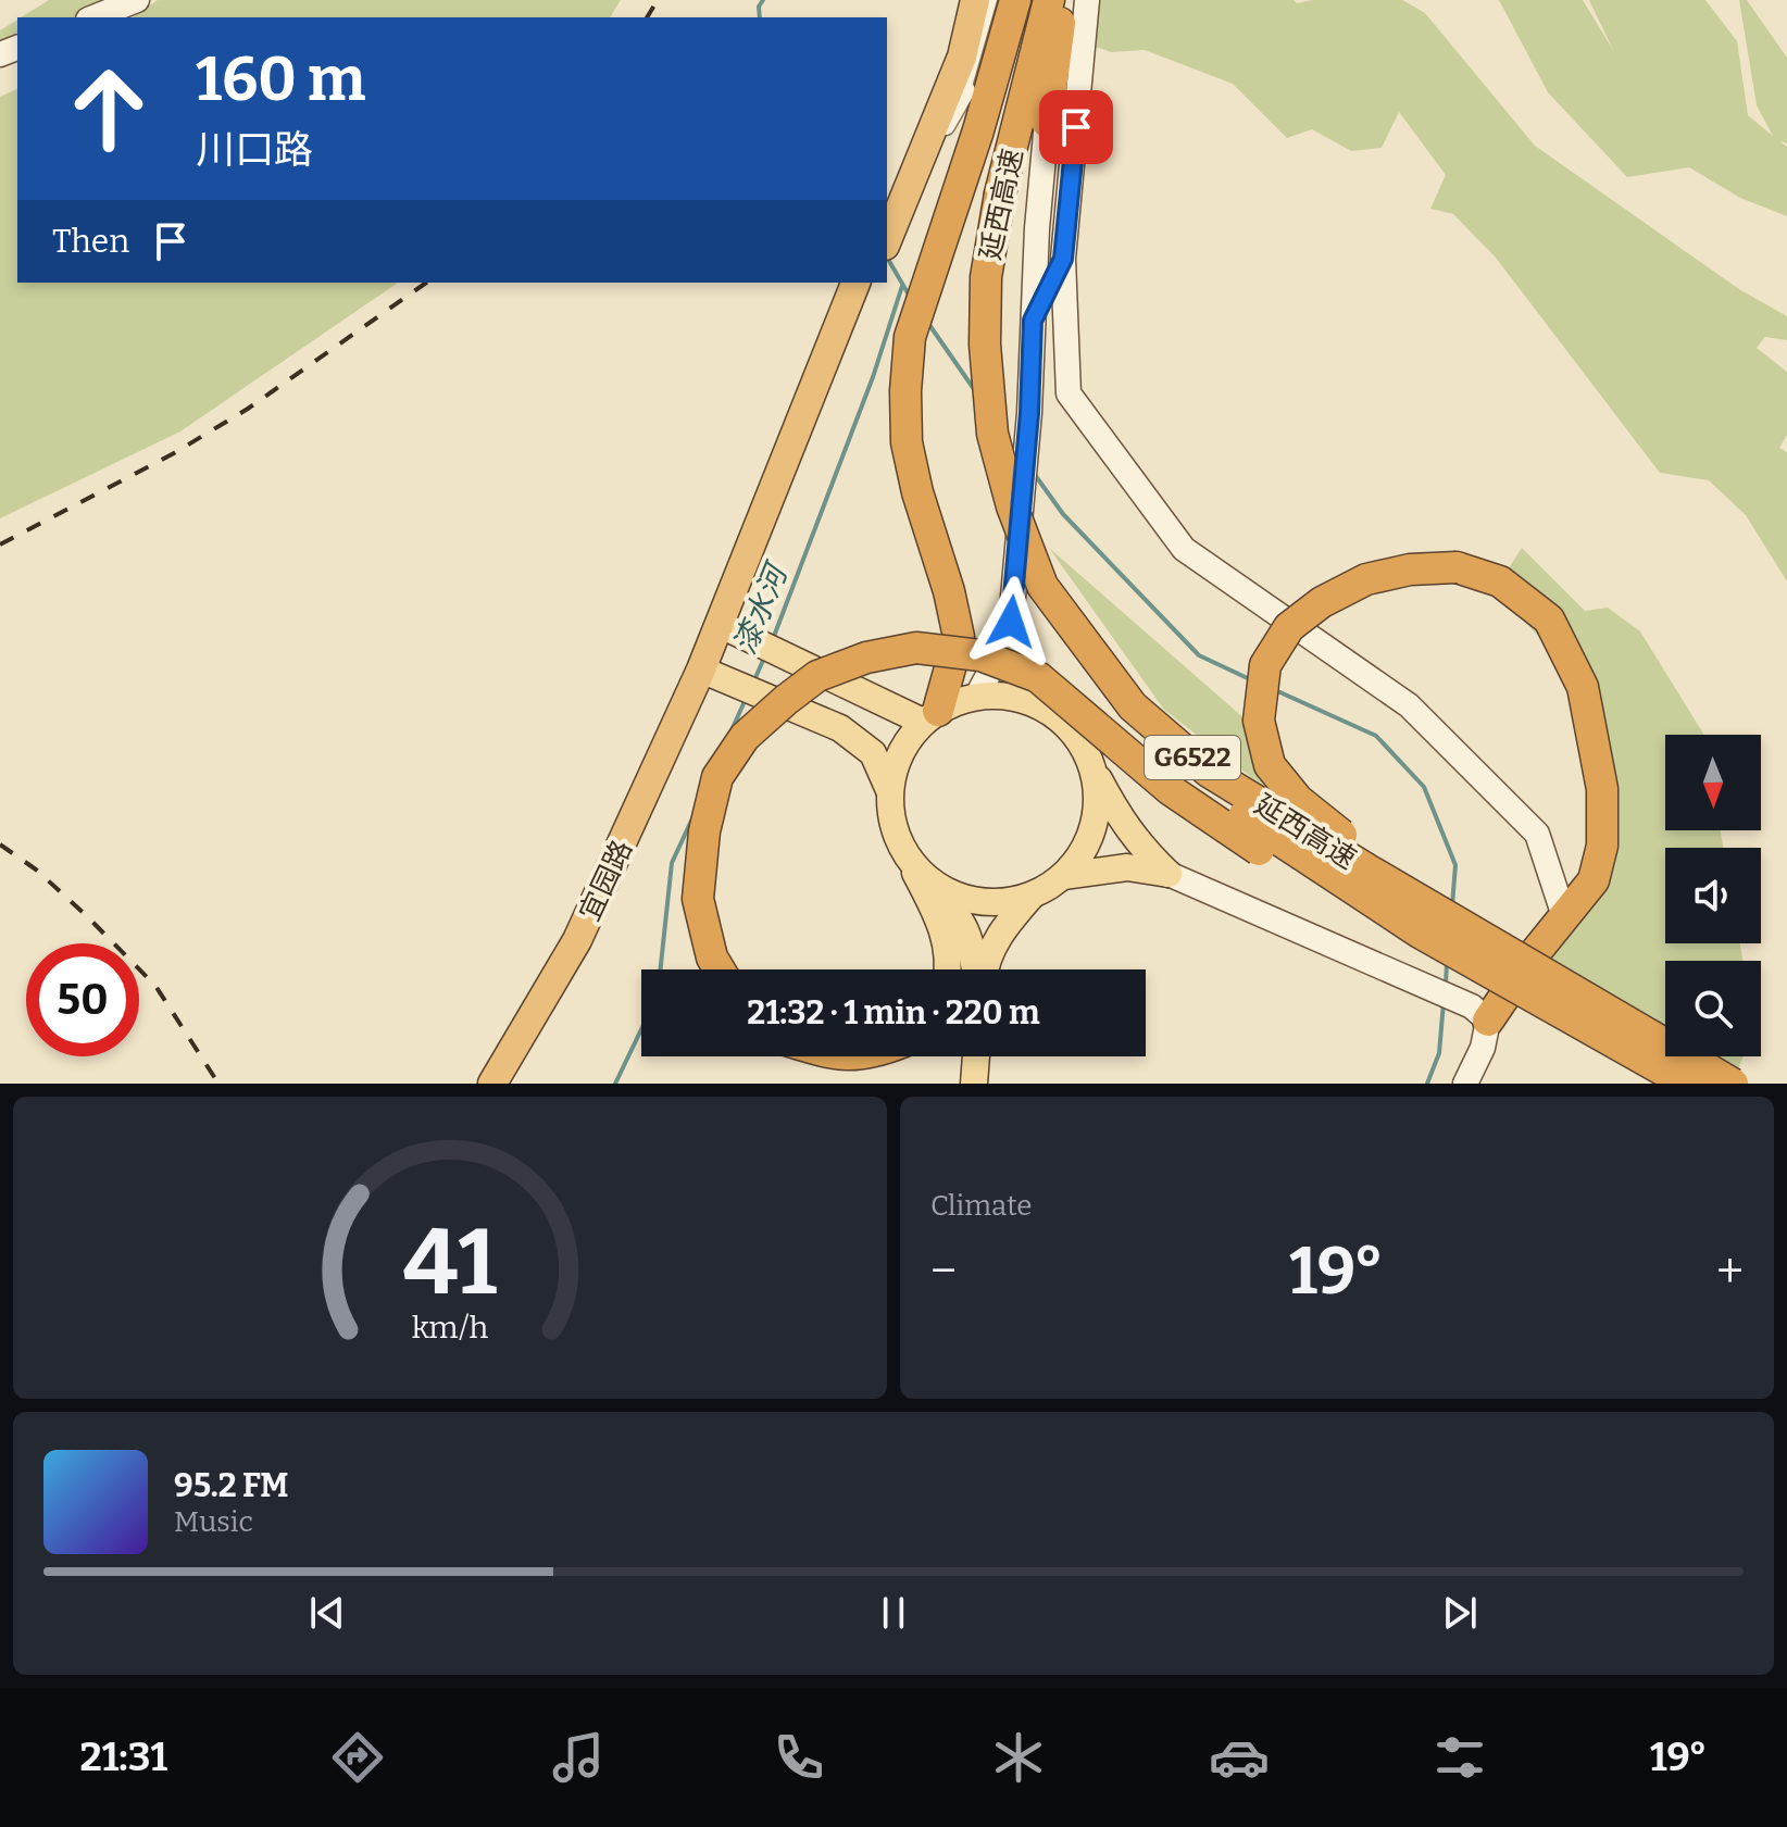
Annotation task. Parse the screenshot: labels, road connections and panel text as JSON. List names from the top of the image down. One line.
{"streets":{"highway":["延西高速","G6522","宜园路"]},"water":["漆水河"],"north":"bottom","page":{"turn":["160 m","川口路"],"then":"Then","limit":"50","trip":"21:32 · 1 min · 220 m","tile":"Climate","heat":["−","19°","+"],"song":["95.2 FM","Music"],"tabs":["21:31","19°"],"gauge":["41","km/h"]}}
